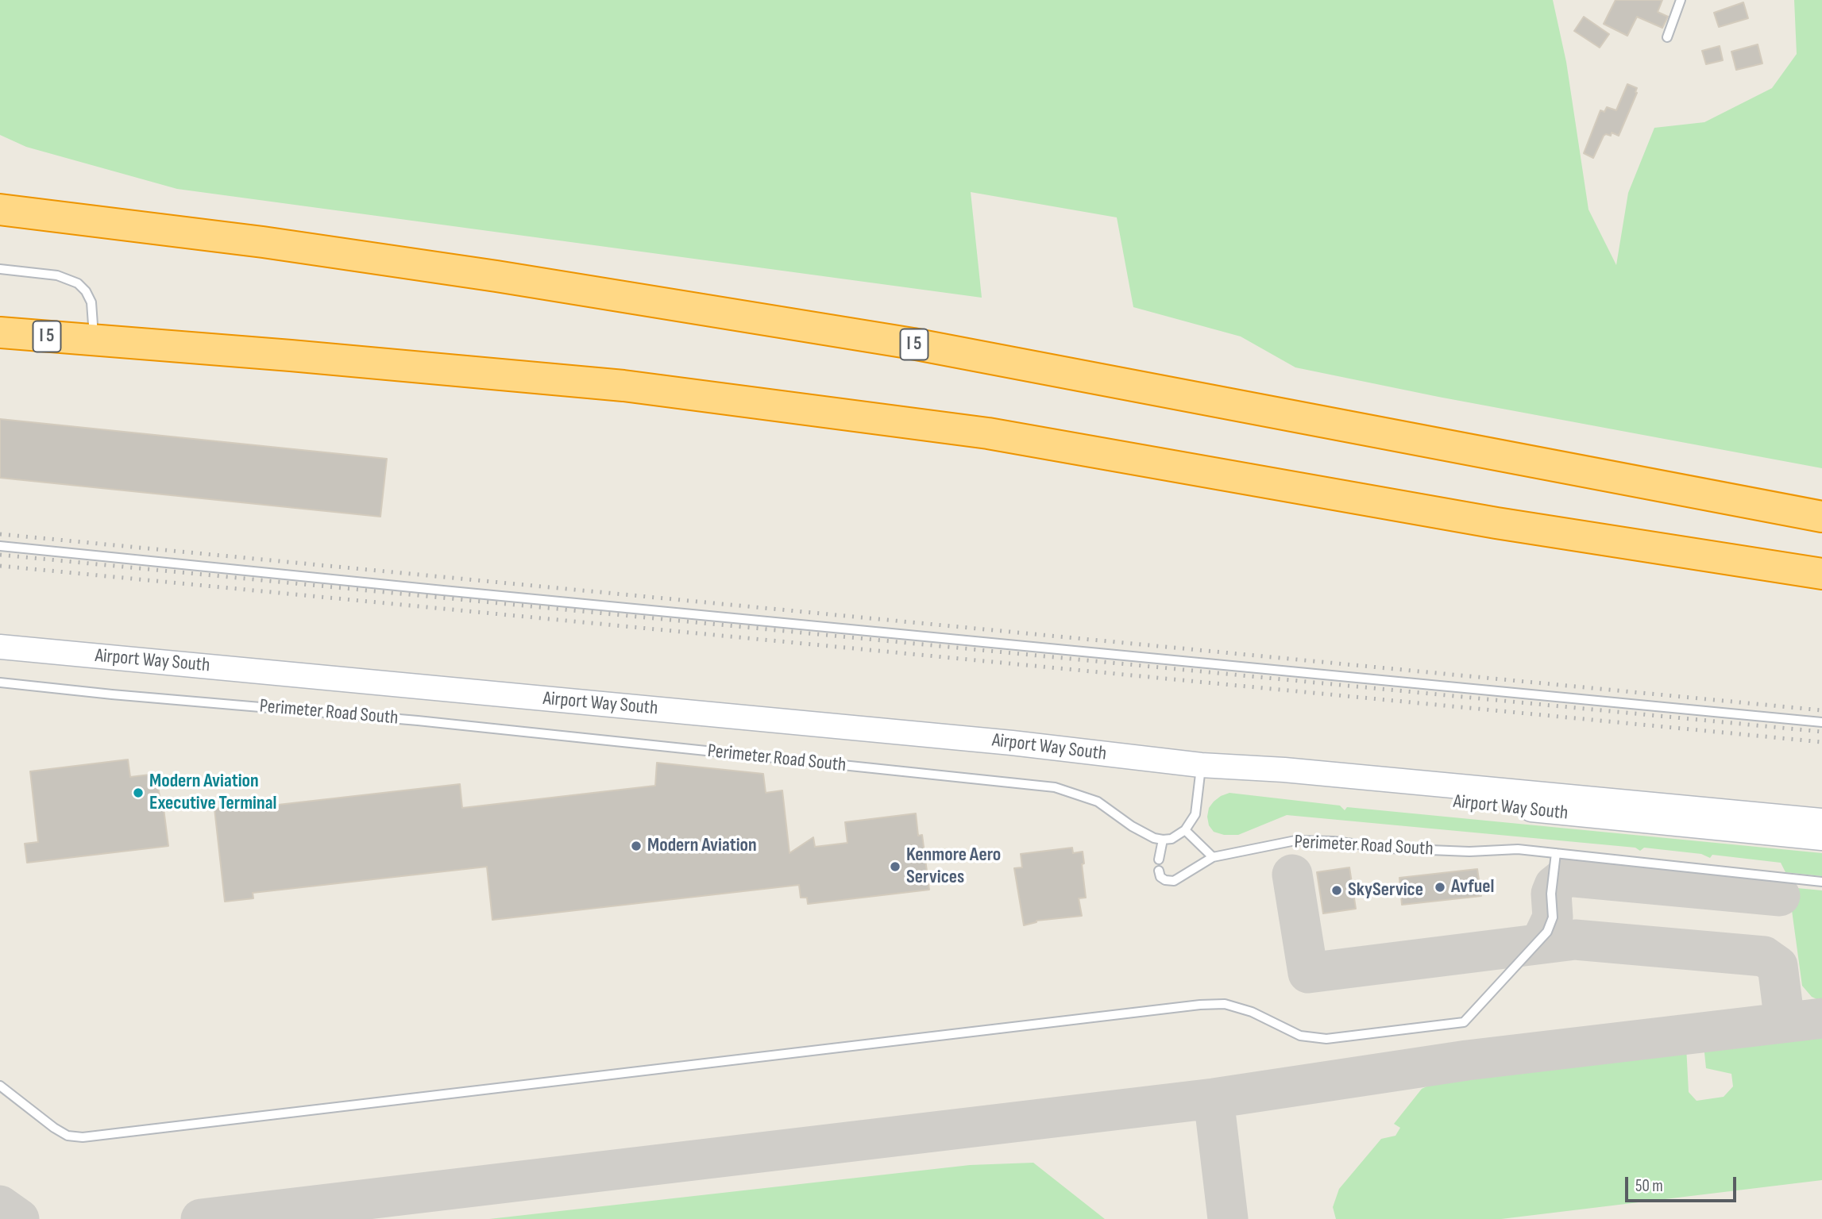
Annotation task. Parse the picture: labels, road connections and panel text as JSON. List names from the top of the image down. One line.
{"streets":{"highway":["I 5"],"main road":["Airport Way South"],"lane":["Perimeter Road South"]},"places":["Modern Aviation Executive Terminal","Modern Aviation","Kenmore Aero Services","Avfuel","SkyService"],"scale_bar":"50 m"}
